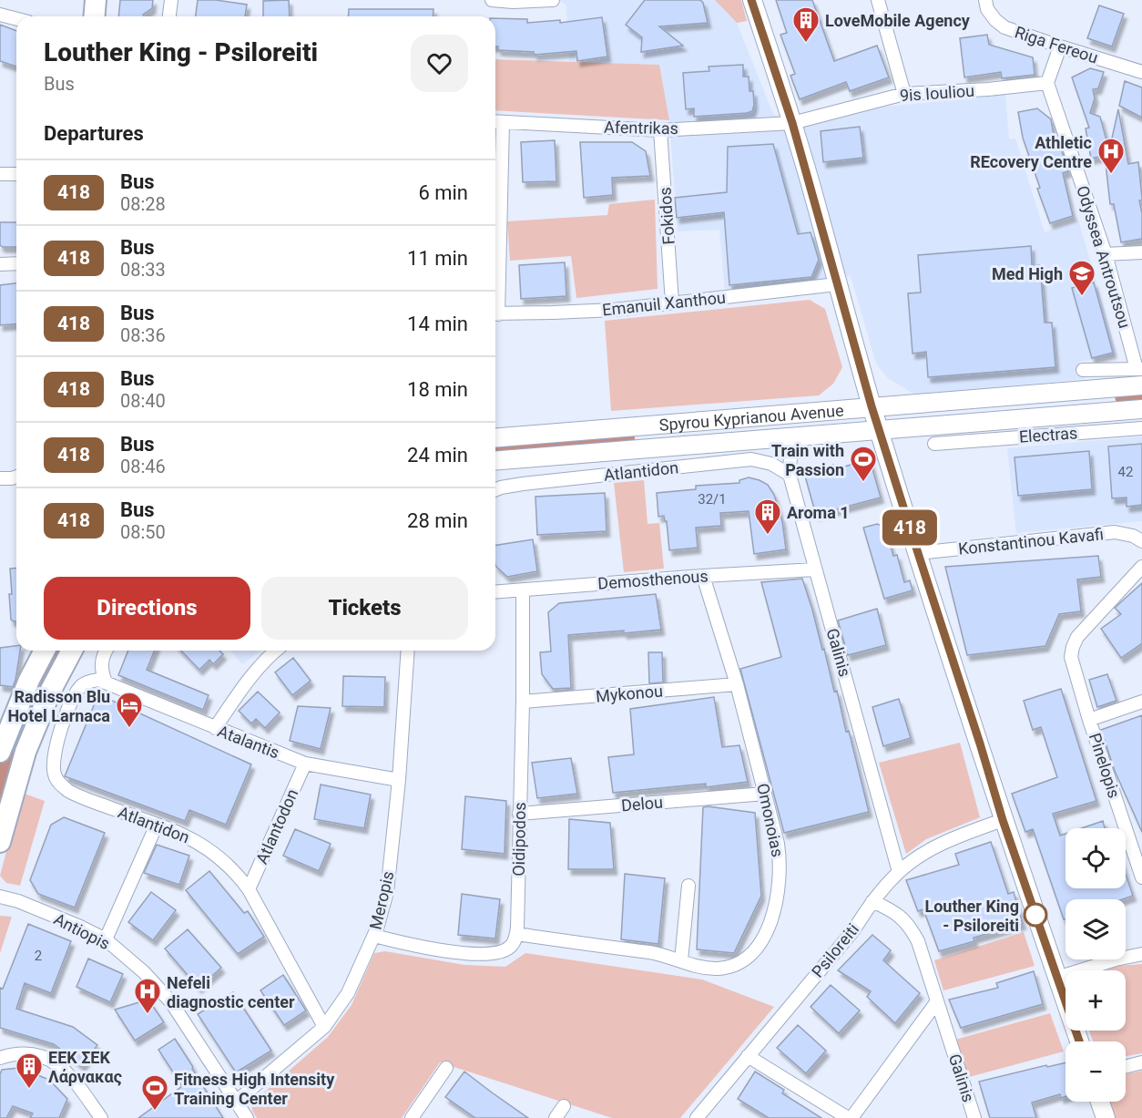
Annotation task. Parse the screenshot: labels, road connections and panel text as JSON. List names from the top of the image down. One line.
{"streets":{"main road":["Spyrou Kyprianou Avenue"],"street":["Riga Fereou","9is Iouliou","Afentrikas","Fokidos","Odyssea Antroutsou","Emanuil Xanthou","Electras","Atlantidon","Konstantinou Kavafi","Demosthenous","Galinis","Mykonou","Atalantis","Pinelopis","Delou","Omonoias","Atlantodon","Oidipodos","Meropis","Antiopis","Psiloreiti"]},"crossings":[["9is Iouliou","Afentrikas"],["9is Iouliou","Odyssea Antroutsou"],["Afentrikas","Fokidos"],["Fokidos","Emanuil Xanthou"],["Odyssea Antroutsou","Spyrou Kyprianou Avenue"],["Spyrou Kyprianou Avenue","Galinis"],["Atlantidon","Galinis"],["Atlantidon","Atalantis"],["Atlantidon","Atlantodon"],["Atlantidon","Meropis"],["Demosthenous","Galinis"],["Demosthenous","Omonoias"],["Demosthenous","Oidipodos"],["Galinis","Psiloreiti"],["Mykonou","Omonoias"],["Mykonou","Oidipodos"],["Atalantis","Atlantodon"],["Atalantis","Meropis"],["Delou","Omonoias"],["Delou","Oidipodos"],["Omonoias","Oidipodos"],["Meropis","Antiopis"]],"places":{"building":["LoveMobile Agency","Aroma 1","ΕΕΚ ΣΕΚ Λάρνακας"],"hospital":["Athletic REcovery Centre","Nefeli diagnostic center"],"school or university":["Med High"],"sports":["Train with Passion","Fitness High Intensity Training Center"],"hotel":["Radisson Blu Hotel Larnaca"],"other":["Louther King - Psiloreiti"]},"lines":["bus line 418"],"house_numbers":["42","32/1","2"],"page":{"on_map":"418","heading":[["Louther King - Psiloreiti","Bus"],"Departures"],"list":[{"mark":"418","name":"Bus","note":"08:28","value":"6 min"},{"mark":"418","name":"Bus","note":"08:33","value":"11 min"},{"mark":"418","name":"Bus","note":"08:36","value":"14 min"},{"mark":"418","name":"Bus","note":"08:40","value":"18 min"},{"mark":"418","name":"Bus","note":"08:46","value":"24 min"},{"mark":"418","name":"Bus","note":"08:50","value":"28 min"}],"buttons":["Directions","Tickets"],"map_buttons":["+","−"]}}
